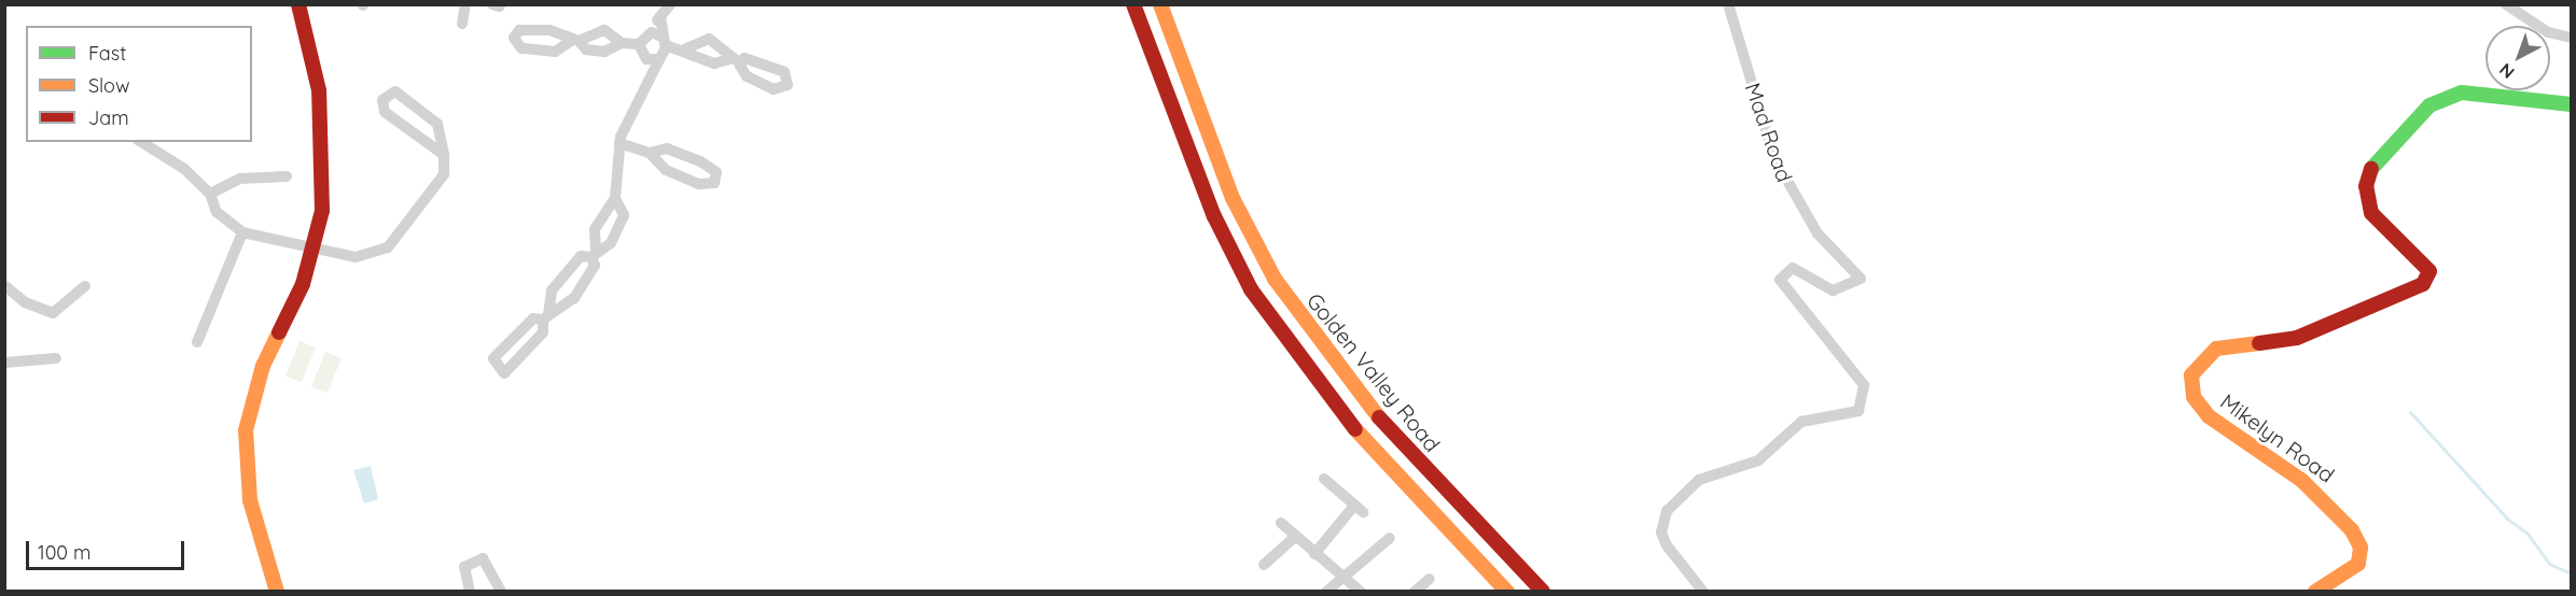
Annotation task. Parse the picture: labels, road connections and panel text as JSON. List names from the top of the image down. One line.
{"streets":{"street":["Mad Road","Golden Valley Road","Mikelyn Road"]},"legend":["Fast","Slow","Jam"],"scale_bar":"100 m","north":"bottom left"}
